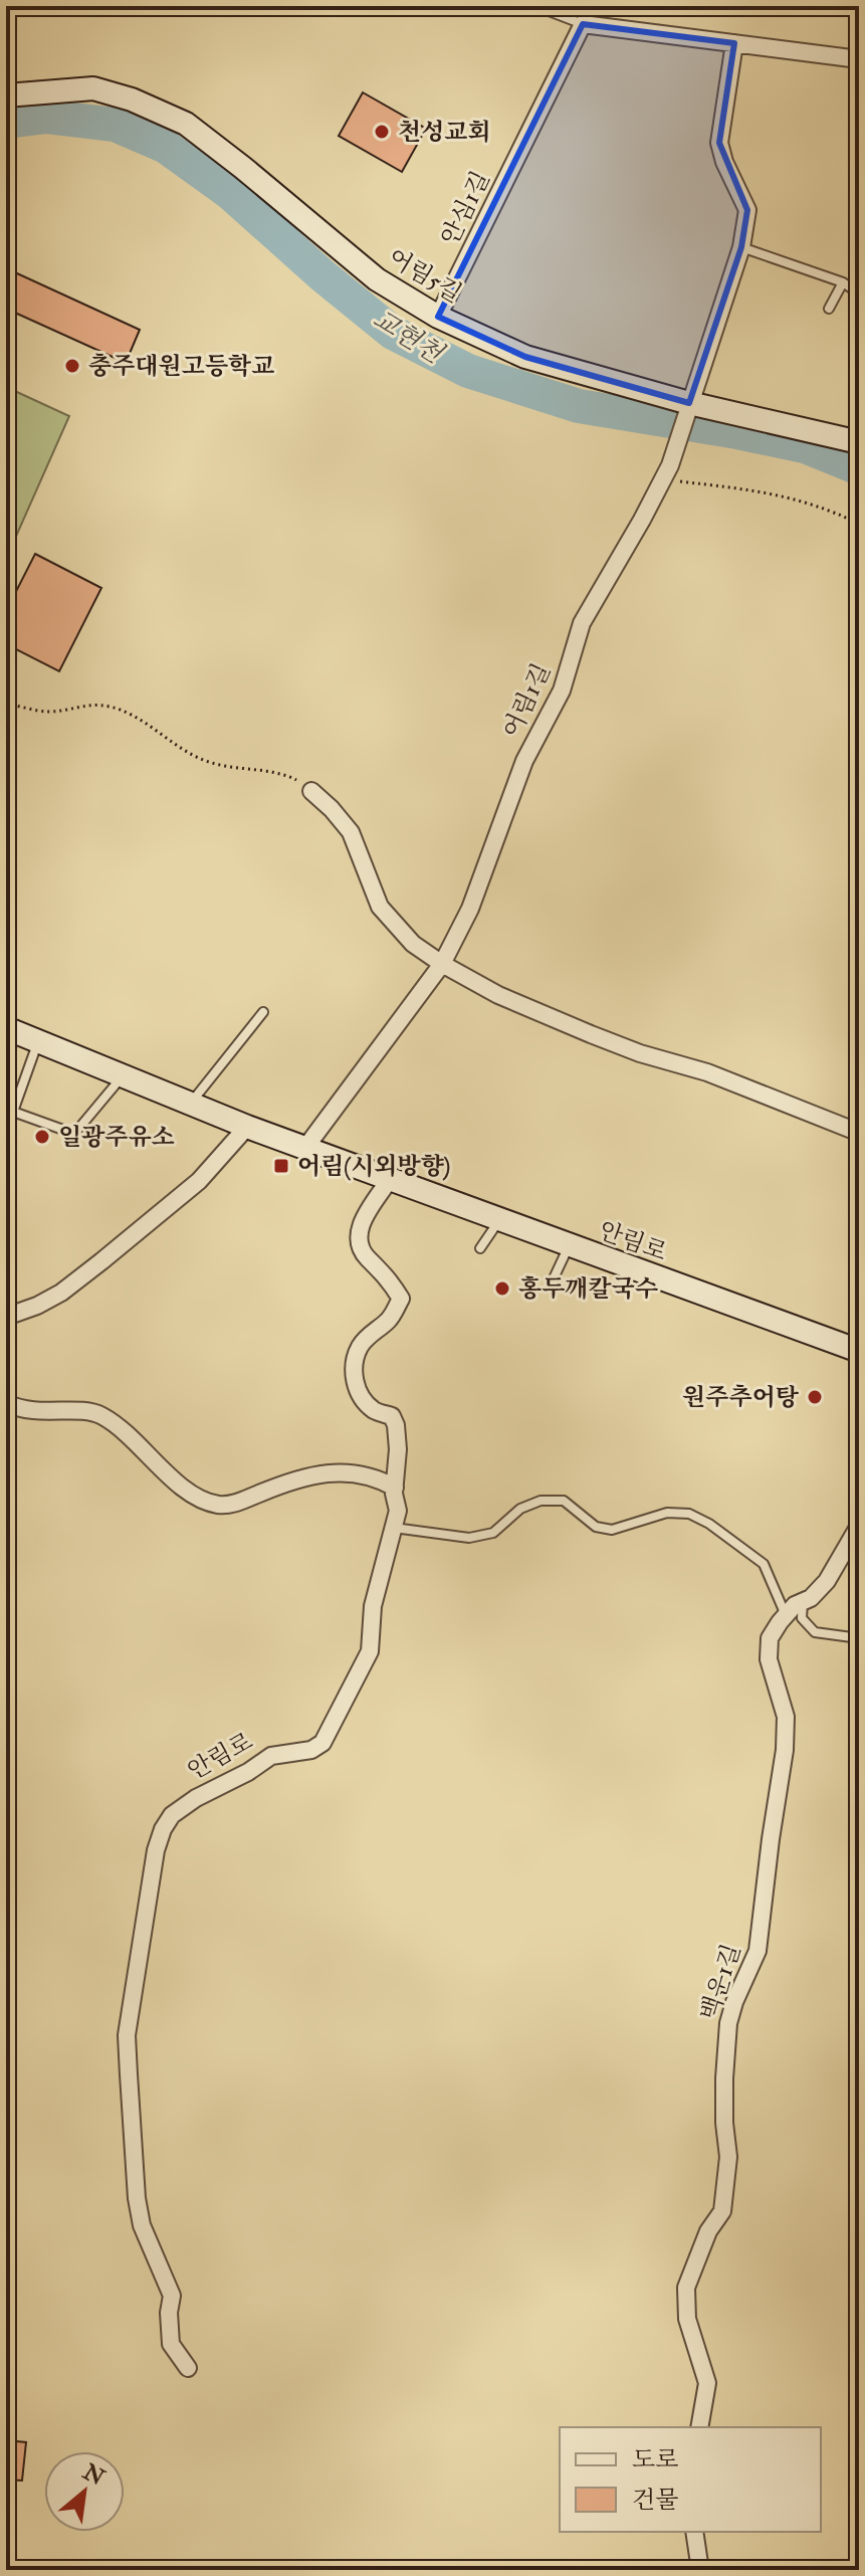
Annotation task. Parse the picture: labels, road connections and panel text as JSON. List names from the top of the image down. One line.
{"streets":{"street":["안심1길","어림5길","어림1길","안림로","백운1길"]},"crossings":[["안심1길","어림5길"],["어림5길","어림1길"],["어림1길","안림로"]],"water":["교현천"],"places":{"other":["천성교회","충주대원고등학교","일광주유소","홍두깨칼국수","원주추어탕"],"transit":["어림(시외방향)"]},"legend":["도로","건물"],"north":"top right"}
